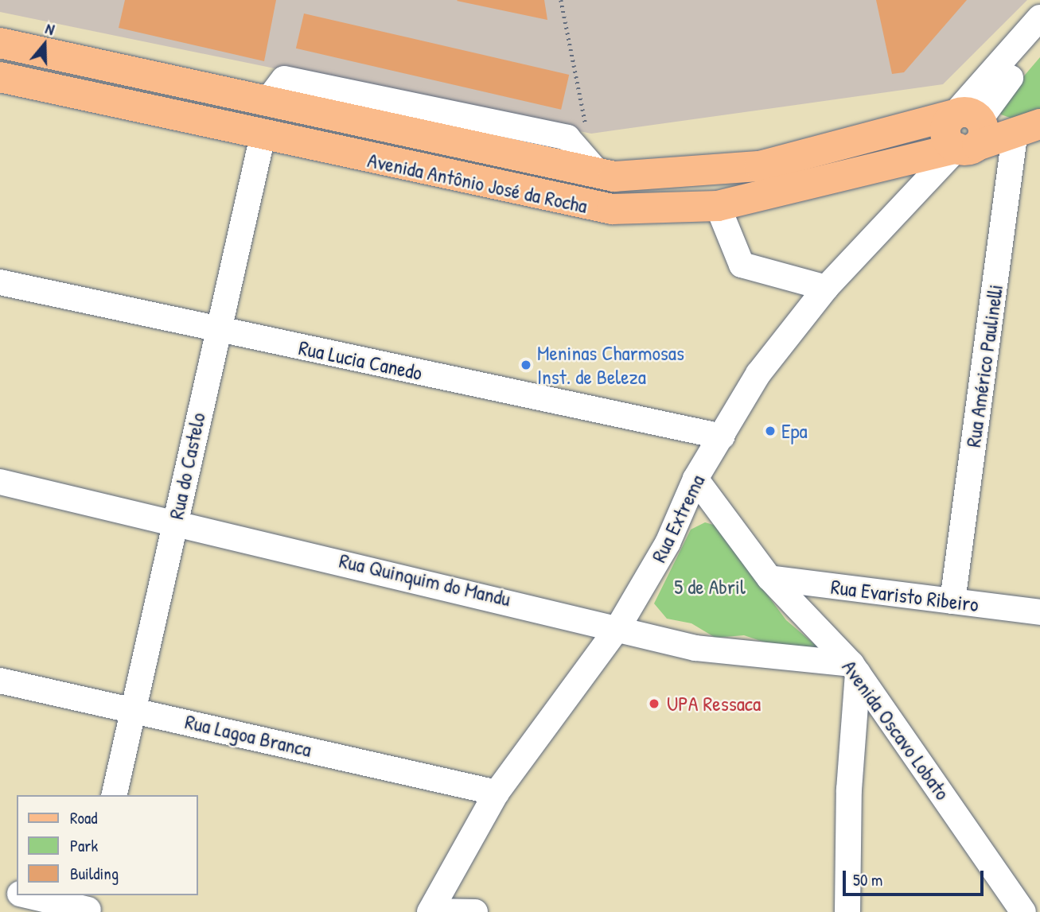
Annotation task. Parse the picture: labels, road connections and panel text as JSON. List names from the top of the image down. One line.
{"streets":{"main road":["Avenida Antônio José da Rocha"],"street":["Rua Lucia Canedo","Rua Américo Paulinelli","Rua do Castelo","Rua Extrema","Rua Quinquim do Mandu","Rua Evaristo Ribeiro","Avenida Oscavo Lobato","Rua Lagoa Branca"]},"crossings":[["Avenida Antônio José da Rocha","Rua do Castelo"],["Avenida Antônio José da Rocha","Rua Extrema"],["Rua Lucia Canedo","Rua do Castelo"],["Rua Lucia Canedo","Rua Extrema"],["Rua Américo Paulinelli","Rua Evaristo Ribeiro"],["Rua do Castelo","Rua Quinquim do Mandu"],["Rua do Castelo","Rua Lagoa Branca"],["Rua Extrema","Rua Quinquim do Mandu"],["Rua Extrema","Avenida Oscavo Lobato"],["Rua Extrema","Rua Lagoa Branca"],["Rua Quinquim do Mandu","Avenida Oscavo Lobato"],["Rua Evaristo Ribeiro","Avenida Oscavo Lobato"]],"parks":["5 de Abril"],"places":["Meninas Charmosas Inst. de Beleza","Epa","UPA Ressaca"],"legend":["Road","Park","Building"],"scale_bar":"50 m","north":"top"}
